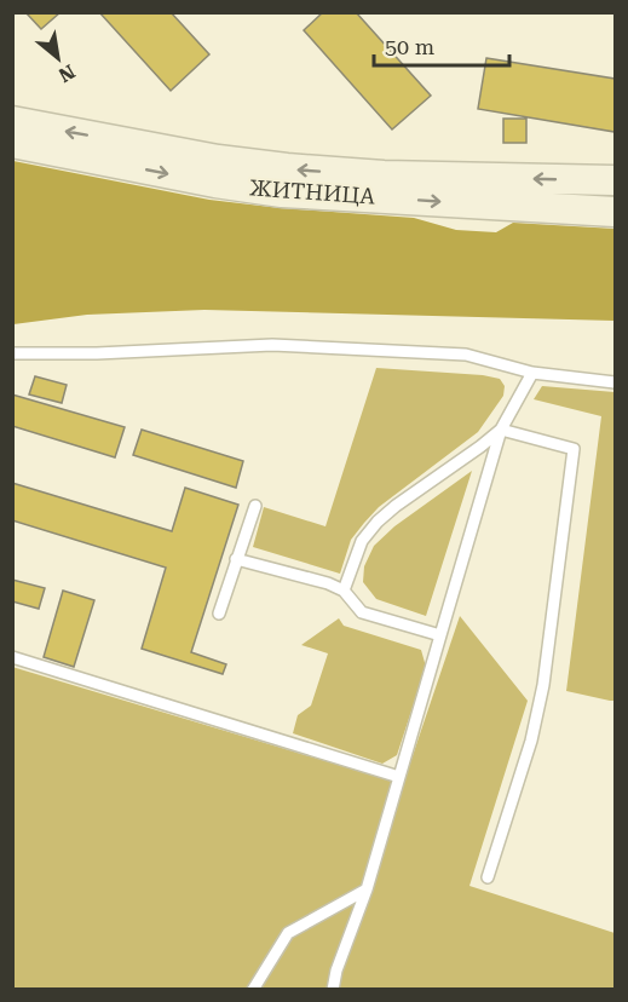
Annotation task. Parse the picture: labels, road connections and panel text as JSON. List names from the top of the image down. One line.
{"streets":{"street":["ЖИТНИЦА"]},"scale_bar":"50 m","north":"bottom right"}
